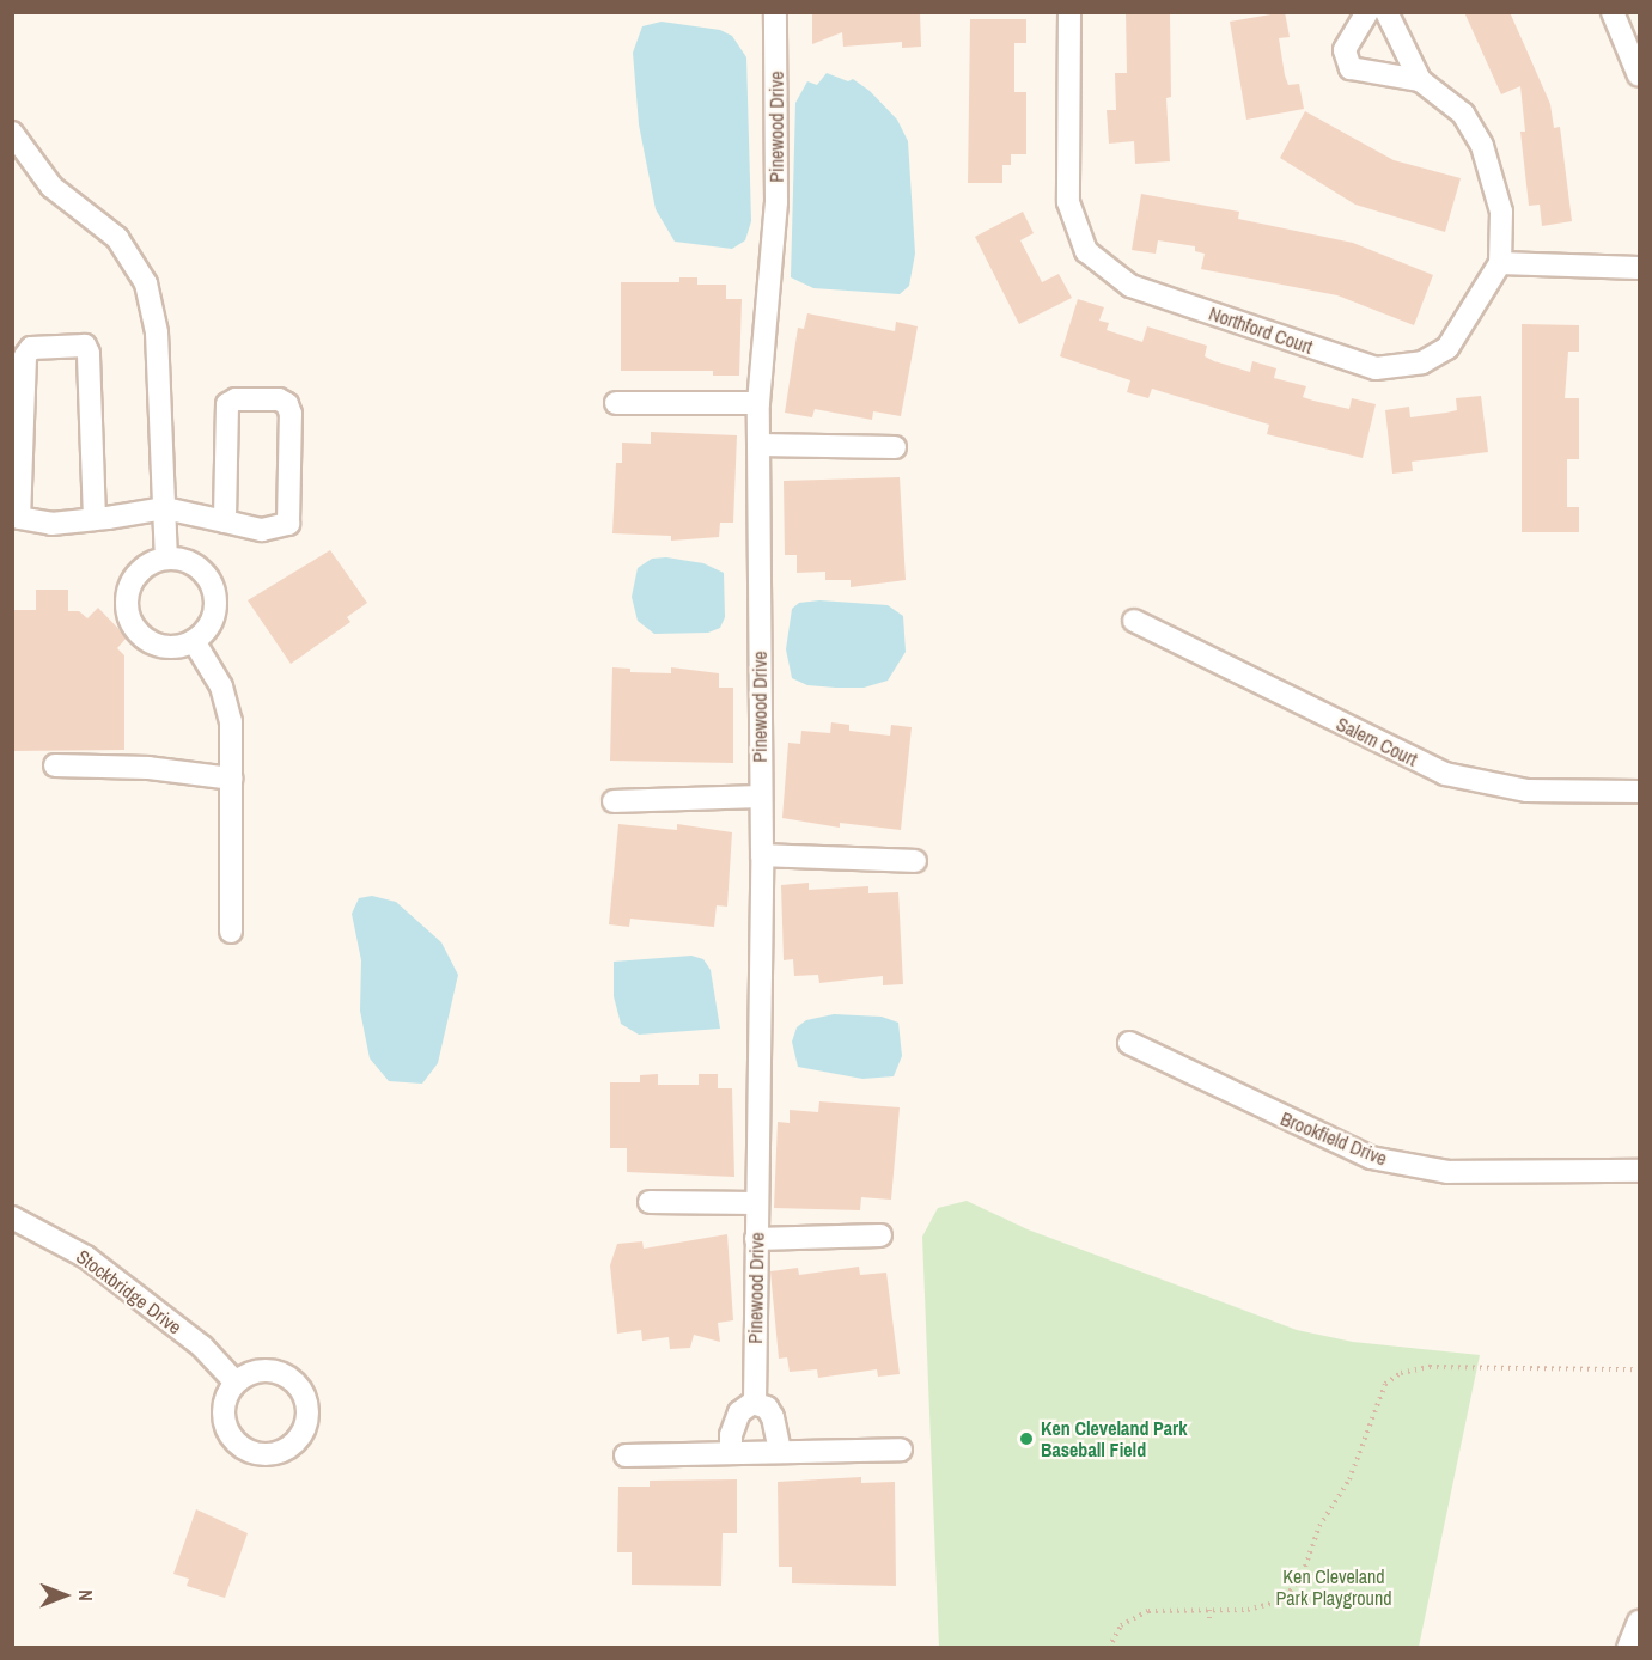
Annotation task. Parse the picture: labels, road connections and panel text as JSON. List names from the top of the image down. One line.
{"streets":{"street":["Pinewood Drive","Northford Court","Salem Court","Brookfield Drive","Stockbridge Drive"]},"parks":["Ken Cleveland Park Playground"],"places":["Ken Cleveland Park Baseball Field"],"north":"right"}
